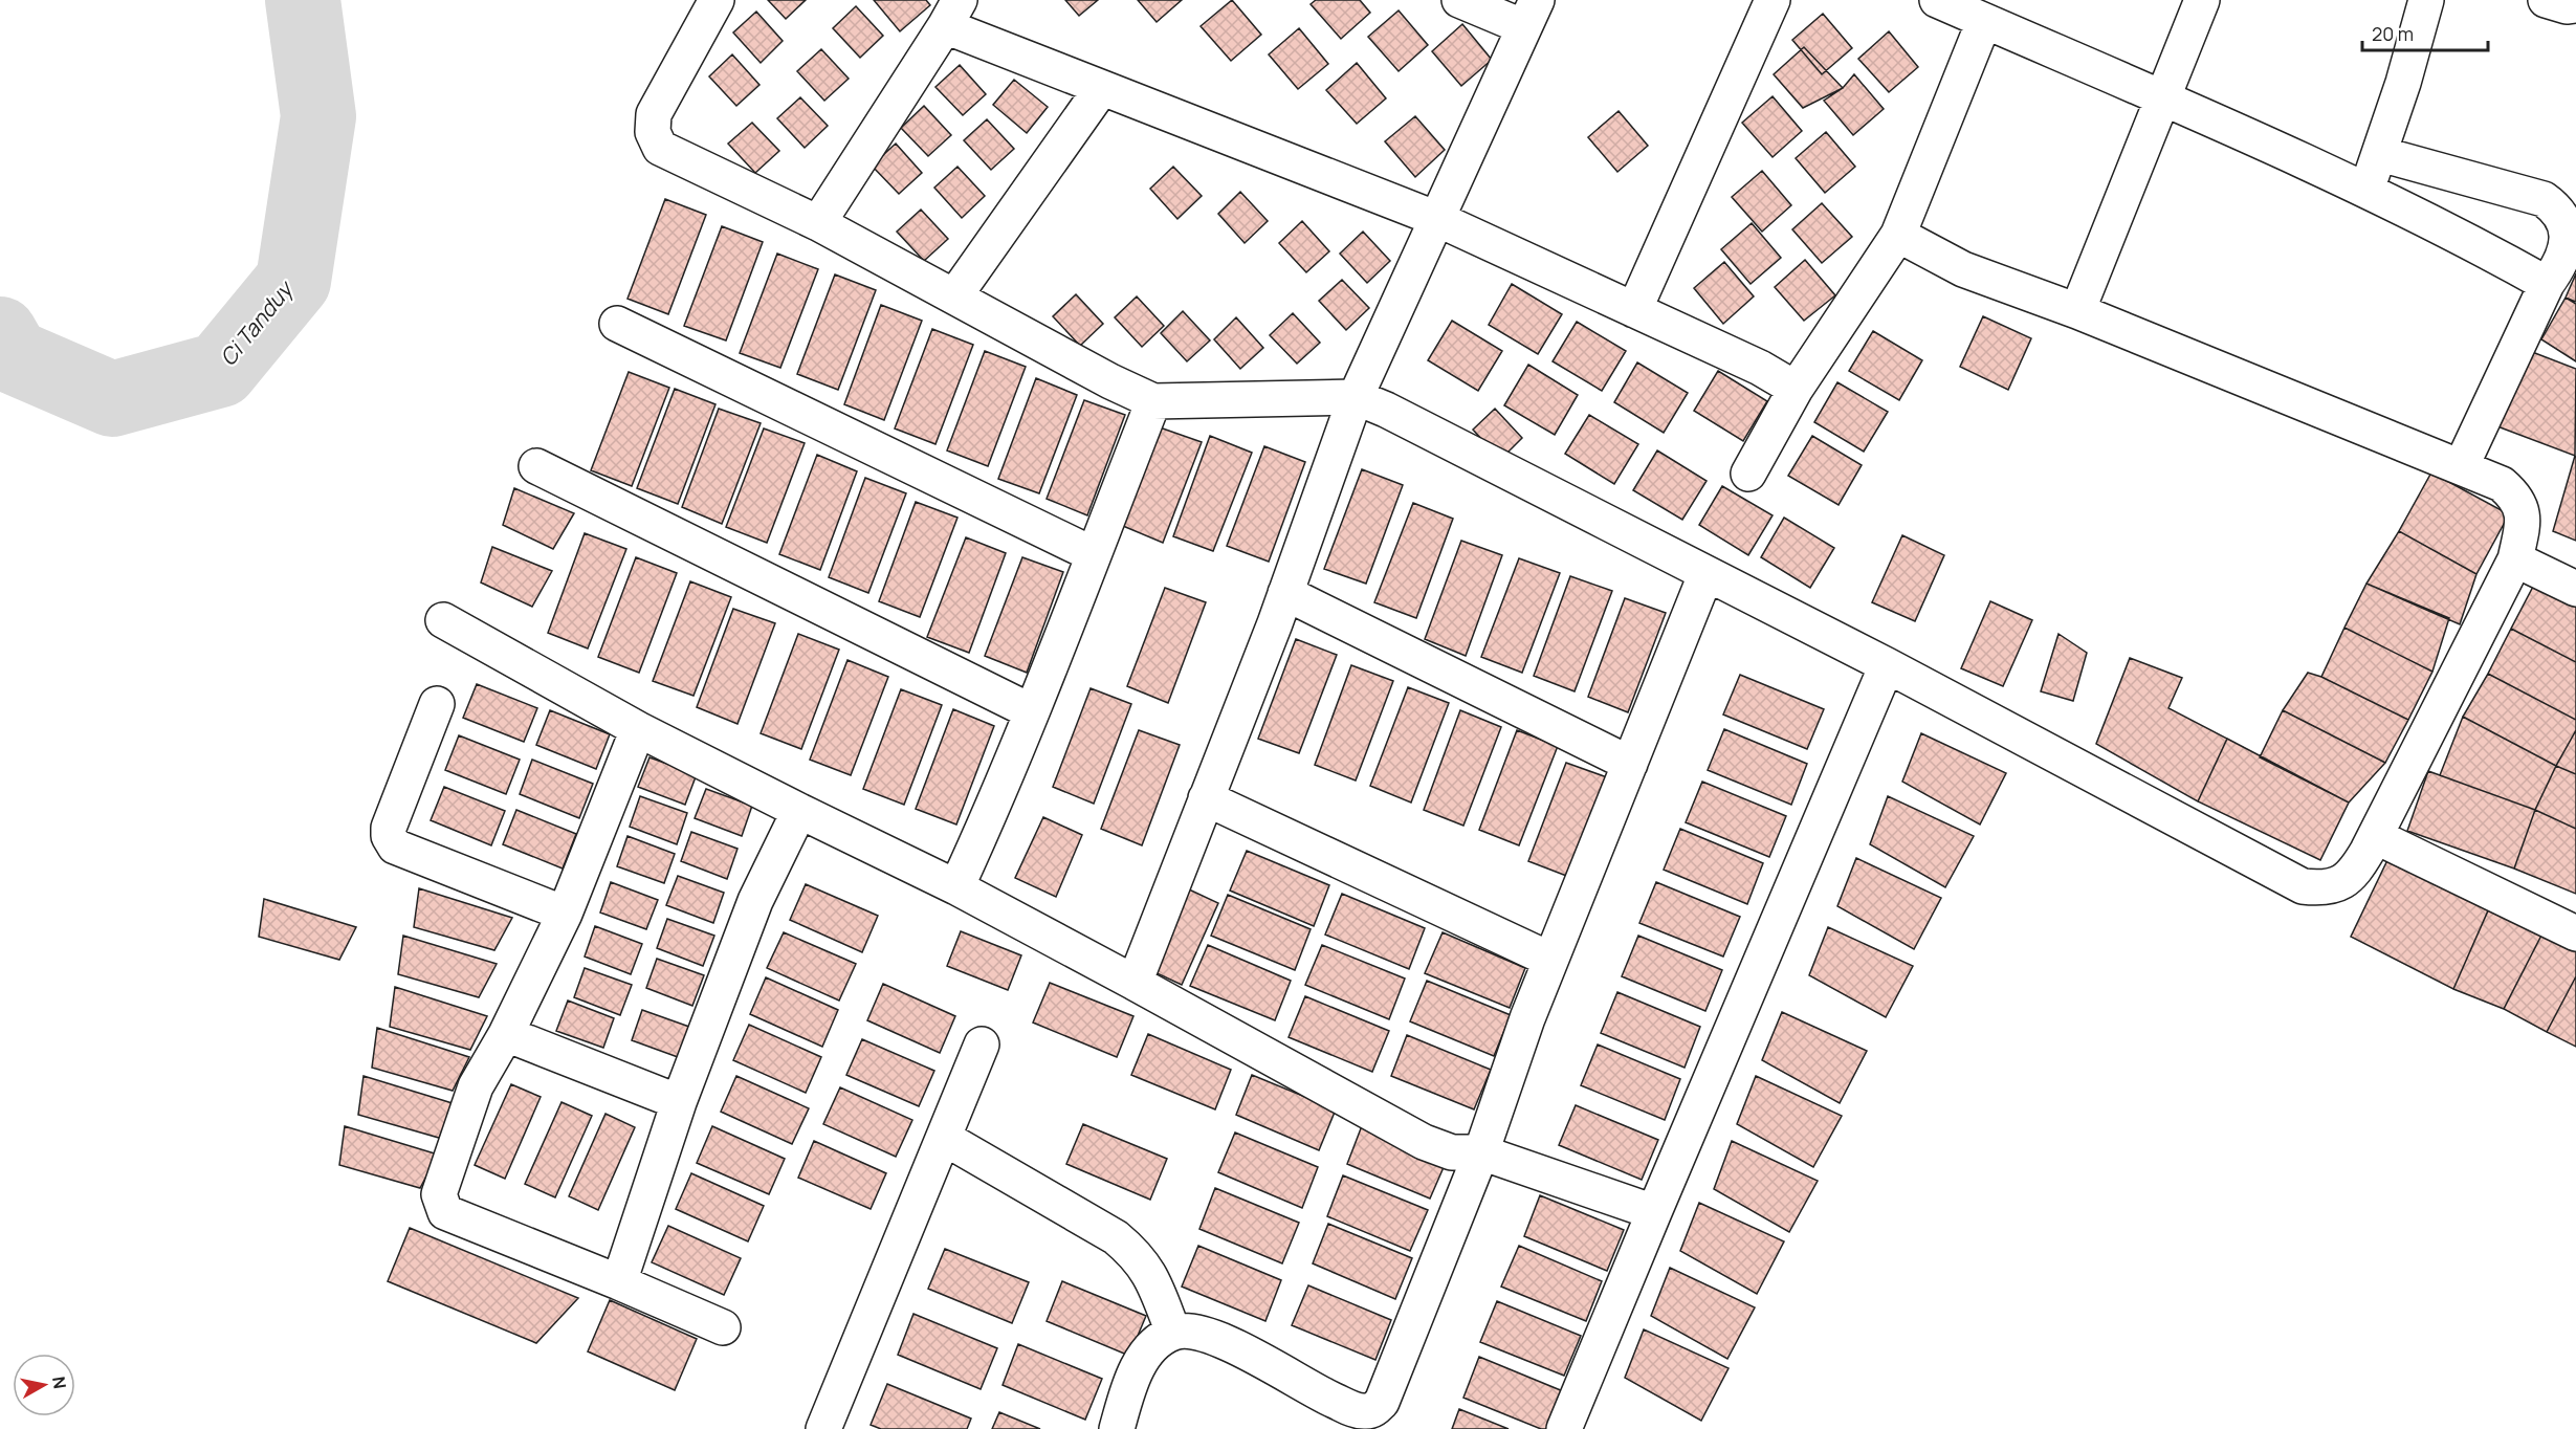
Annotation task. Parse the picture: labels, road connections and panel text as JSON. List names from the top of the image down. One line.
{"water":["Ci Tanduy"],"scale_bar":"20 m","north":"right"}
